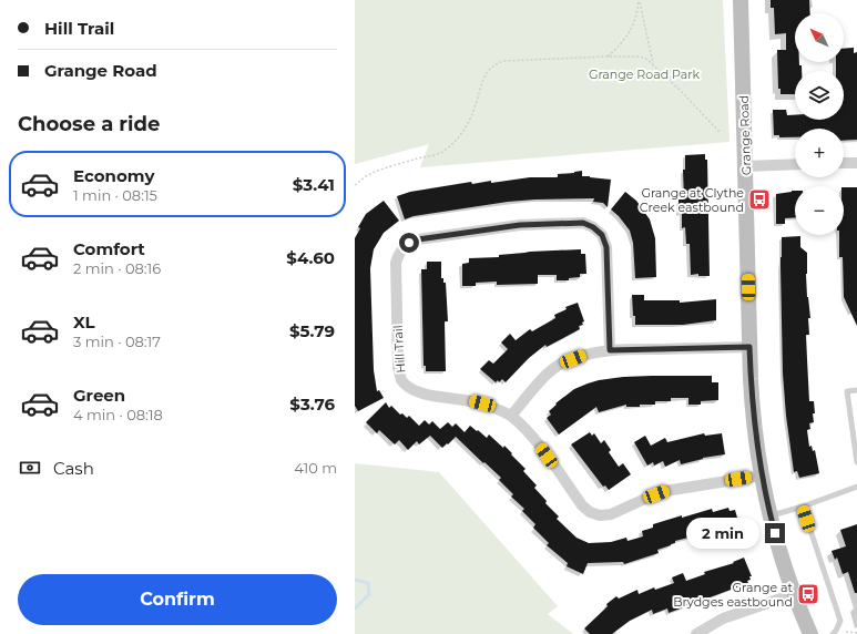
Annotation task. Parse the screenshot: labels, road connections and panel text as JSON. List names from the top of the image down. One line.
{"streets":{"street":["Grange Road","Hill Trail"]},"crossings":[["Grange Road","Hill Trail"]],"parks":["Grange Road Park"],"places":{"bus stop":["Grange at Clythe Creek eastbound","Grange at Brydges eastbound"]},"north":"top left","page":{"banner":["Hill Trail","Grange Road"],"map_buttons":["+","−"],"heading":"Choose a ride","list":[{"name":"Economy","note":"1 min · 08:15","value":"$3.41"},{"name":"Comfort","note":"2 min · 08:16","value":"$4.60"},{"name":"XL","note":"3 min · 08:17","value":"$5.79"},{"name":"Green","note":"4 min · 08:18","value":"$3.76"}],"pay":["Cash","410 m"],"bubble":"2 min","buttons":"Confirm"}}
